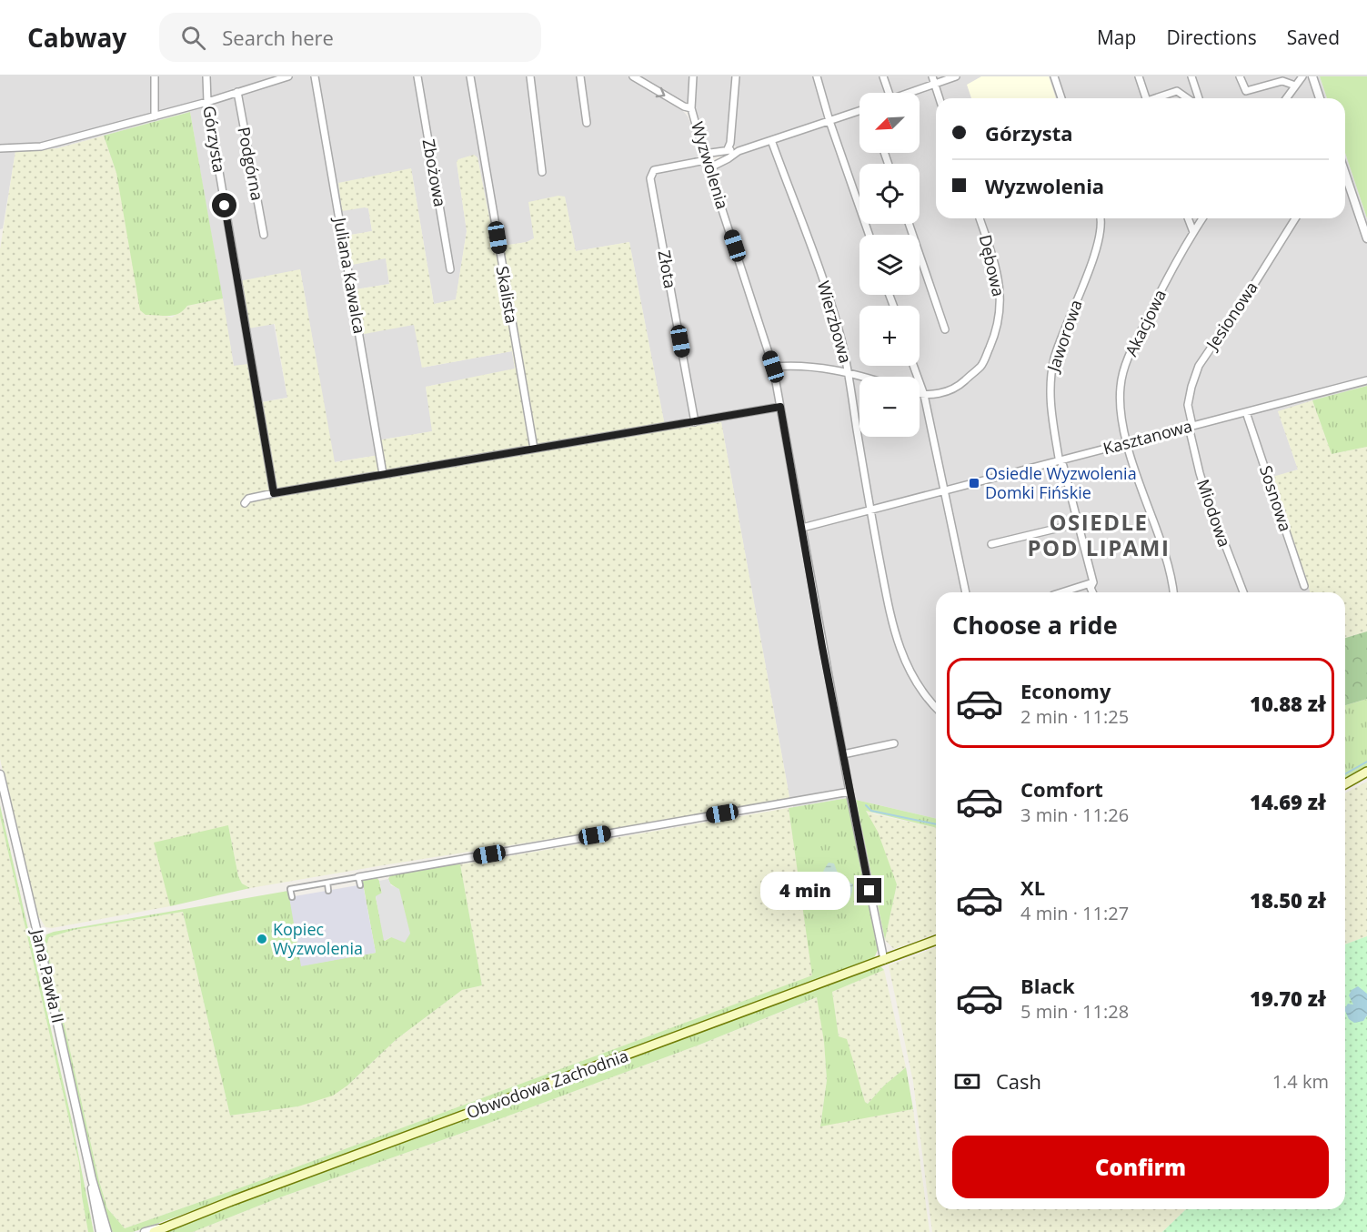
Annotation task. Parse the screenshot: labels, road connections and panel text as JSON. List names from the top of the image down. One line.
{"streets":{"main road":["Obwodowa Zachodnia"],"street":["Górzysta","Podgórna","Wyzwolenia","Zbożowa","Dębowa","Złota","Juliana Kawalca","Skalista","Jesionowa","Wierzbowa","Akacjowa","Jaworowa","Kasztanowa","Sosnowa","Miodowa","Jana Pawła II"]},"crossings":[["Wyzwolenia","Złota"],["Wyzwolenia","Kasztanowa"],["Wyzwolenia","Obwodowa Zachodnia"],["Jesionowa","Kasztanowa"],["Jesionowa","Miodowa"],["Wierzbowa","Kasztanowa"],["Akacjowa","Kasztanowa"],["Jaworowa","Kasztanowa"],["Kasztanowa","Sosnowa"],["Kasztanowa","Miodowa"]],"districts":["OSIEDLE POD LIPAMI"],"places":{"transit":["Osiedle Wyzwolenia Domki Fińskie"],"other":["Kopiec Wyzwolenia"]},"north":"bottom left","page":{"header":"Cabway","search":"Search here","nav":["Map","Directions","Saved"],"map_buttons":["+","−"],"banner":["Górzysta","Wyzwolenia"],"heading":"Choose a ride","list":[{"name":"Economy","note":"2 min · 11:25","value":"10.88 zł"},{"name":"Comfort","note":"3 min · 11:26","value":"14.69 zł"},{"name":"XL","note":"4 min · 11:27","value":"18.50 zł"},{"name":"Black","note":"5 min · 11:28","value":"19.70 zł"}],"bubble":"4 min","pay":["Cash","1.4 km"],"buttons":"Confirm"}}
